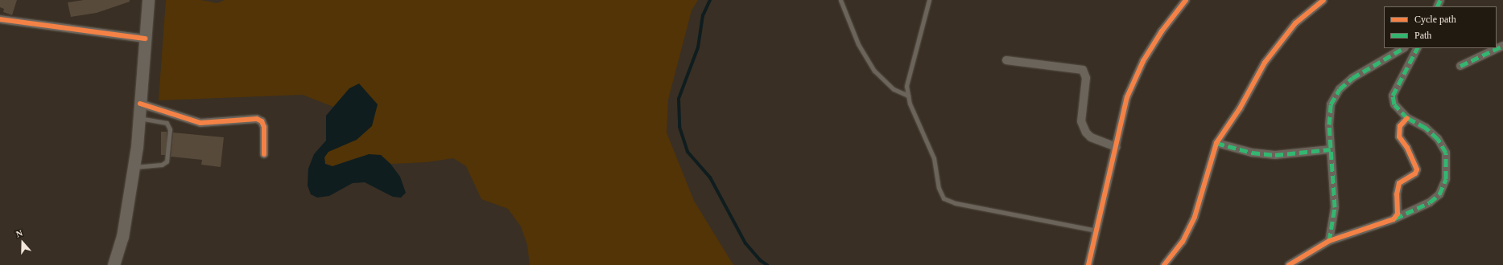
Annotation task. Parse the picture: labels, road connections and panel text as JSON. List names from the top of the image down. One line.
{"legend":["Cycle path","Path"],"north":"top"}
